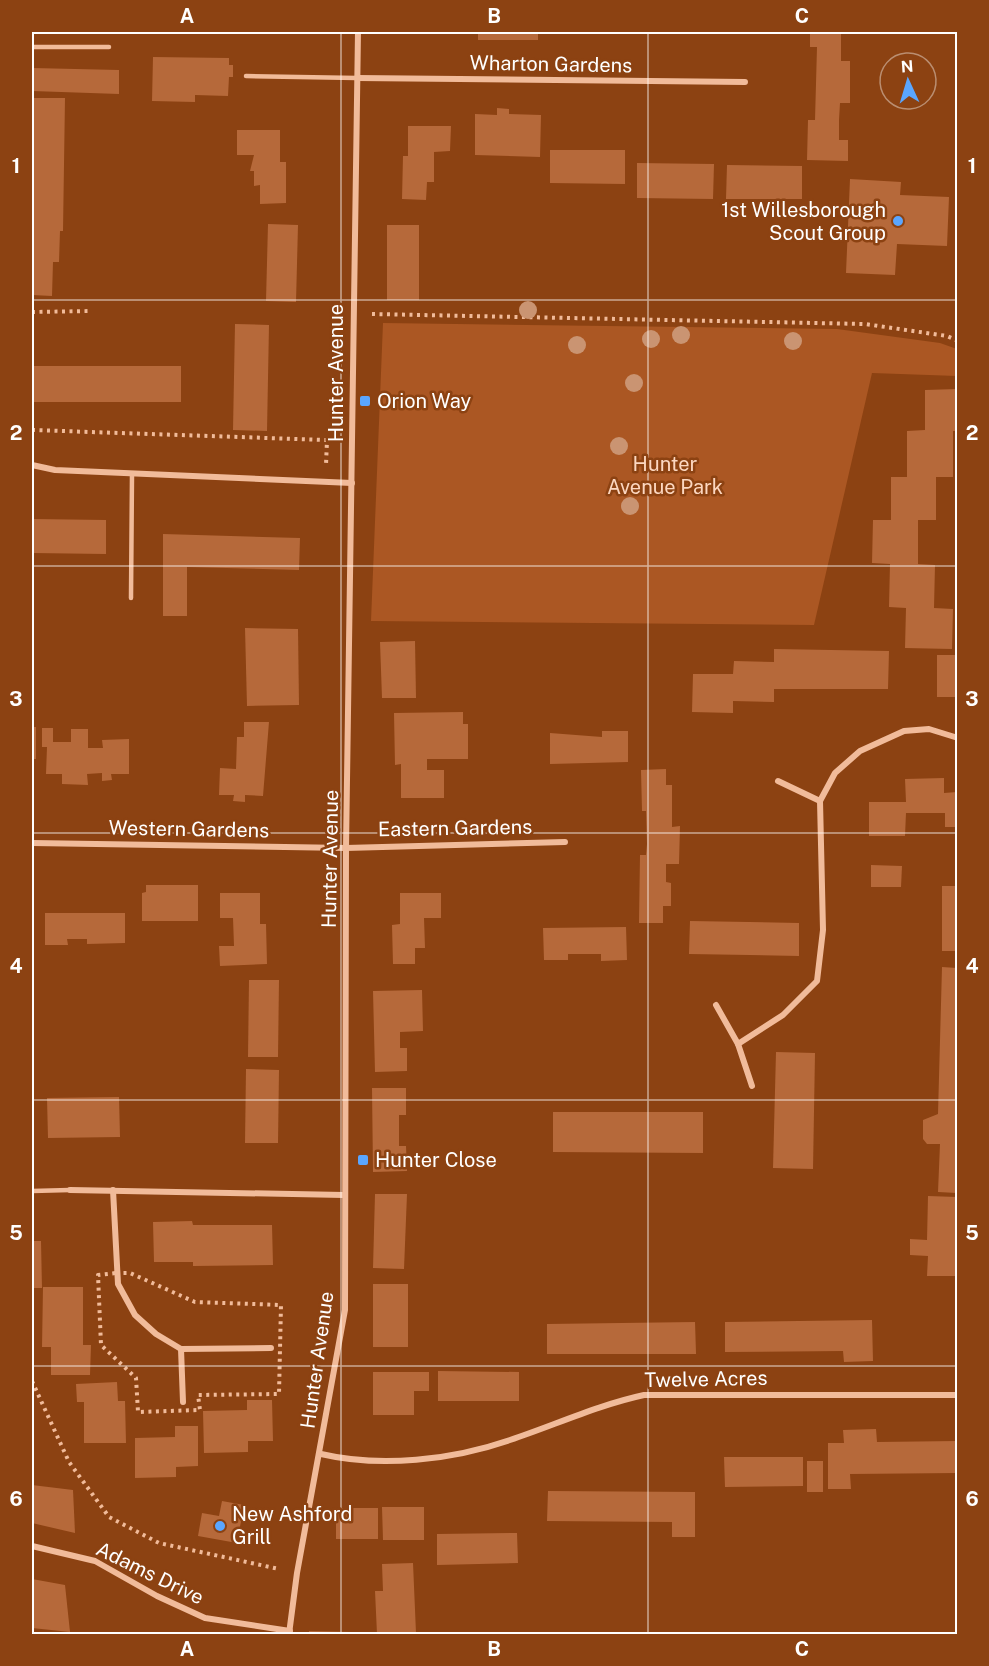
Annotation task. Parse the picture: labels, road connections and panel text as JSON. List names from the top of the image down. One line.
{"streets":{"street":["Wharton Gardens","Hunter Avenue","Eastern Gardens","Western Gardens","Twelve Acres","Adams Drive"]},"crossings":[["Wharton Gardens","Hunter Avenue"],["Hunter Avenue","Eastern Gardens"],["Hunter Avenue","Western Gardens"],["Hunter Avenue","Twelve Acres"],["Hunter Avenue","Adams Drive"],["Eastern Gardens","Western Gardens"]],"parks":["Hunter Avenue Park"],"places":{"other":["1st Willesborough Scout Group","New Ashford Grill"],"transit":["Orion Way","Hunter Close"]},"north":"top","grid":{"columns":["A","B","C"],"rows":["1","2","3","4","5","6"]}}
